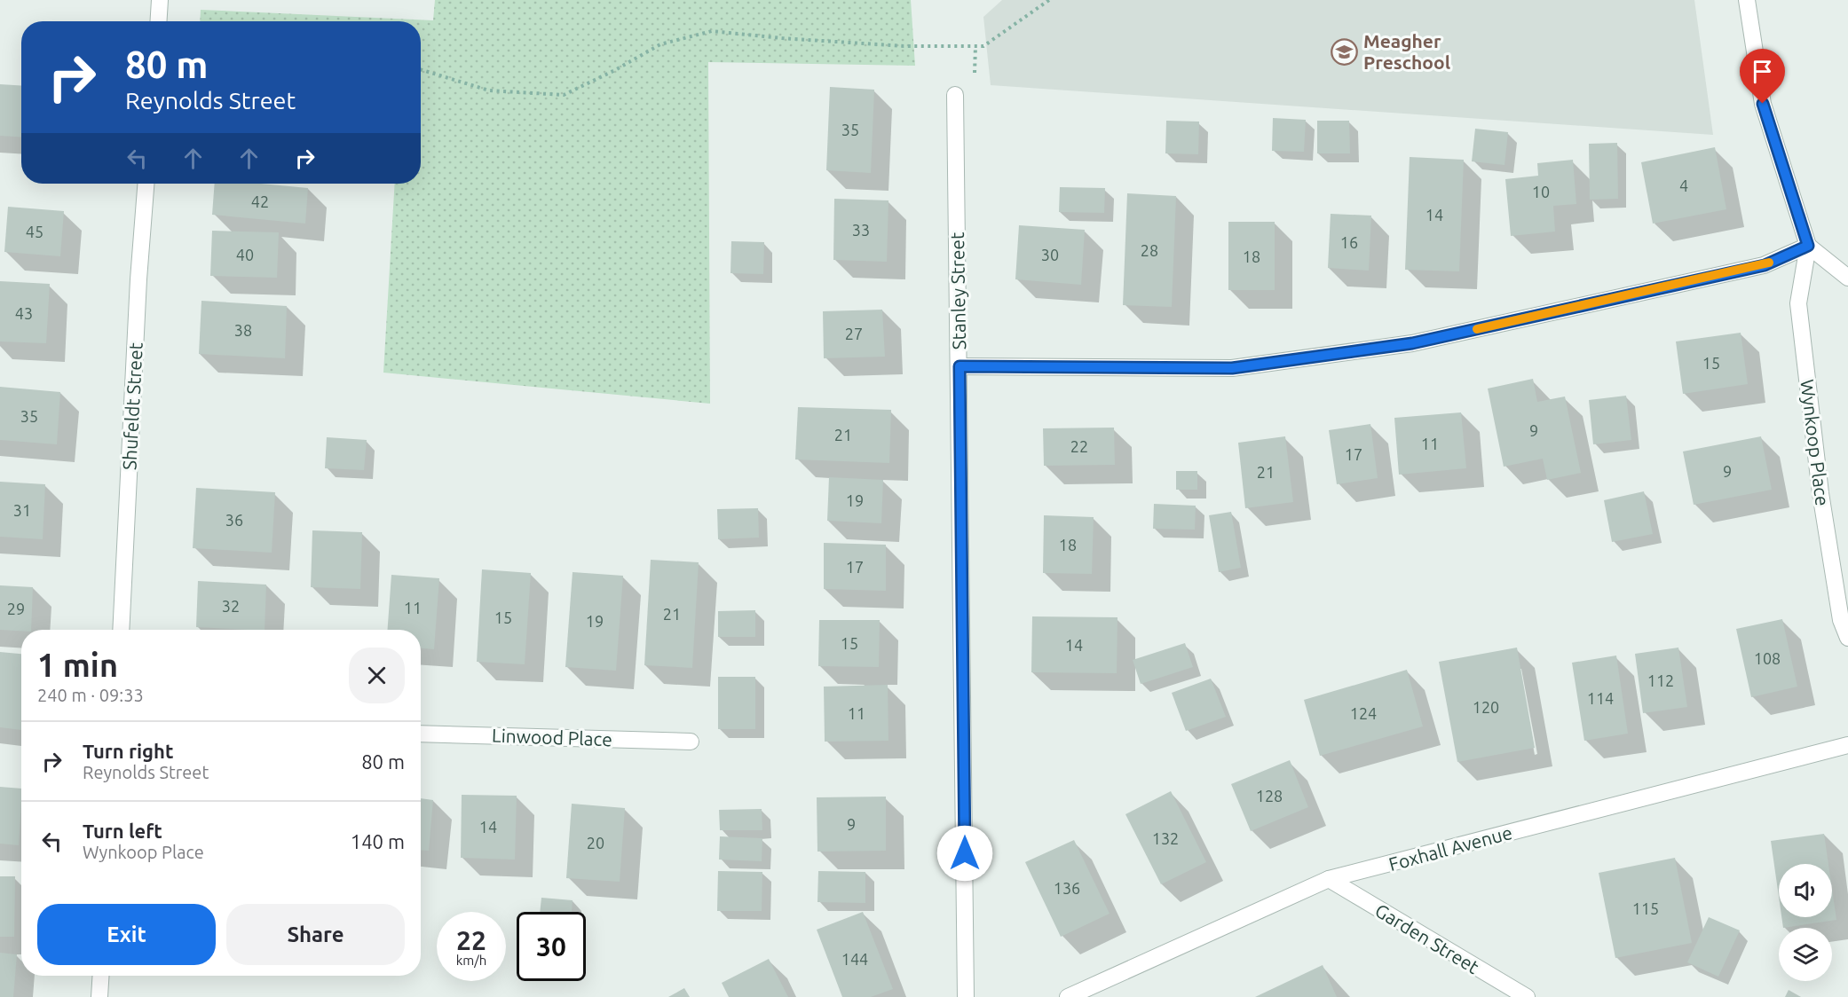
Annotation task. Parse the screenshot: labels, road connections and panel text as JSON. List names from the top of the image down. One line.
{"streets":{"street":["Stanley Street","Shufeldt Street","Wynkoop Place","Linwood Place","Foxhall Avenue","Garden Street"]},"crossings":[["Foxhall Avenue","Garden Street"]],"places":{"school or university":["Meagher Preschool"]},"house_numbers":["35","4","10","42","14","33","45","16","28","40","30","18","43","38","27","15","35","9","21","11","22","17","9","21","19","31","36","18","17","32","11","29","21","15","19","15","14","108","112","114","120","11","124","128","9","14","132","20","136","115","144"],"page":{"turn":["80 m","Reynolds Street"],"heading":["1 min","240 m · 09:33"],"list":[{"name":"Turn right","note":"Reynolds Street","value":"80 m"},{"name":"Turn left","note":"Wynkoop Place","value":"140 m"}],"buttons":["Exit","Share"],"speed":"22 km/h","limit":"30"}}
